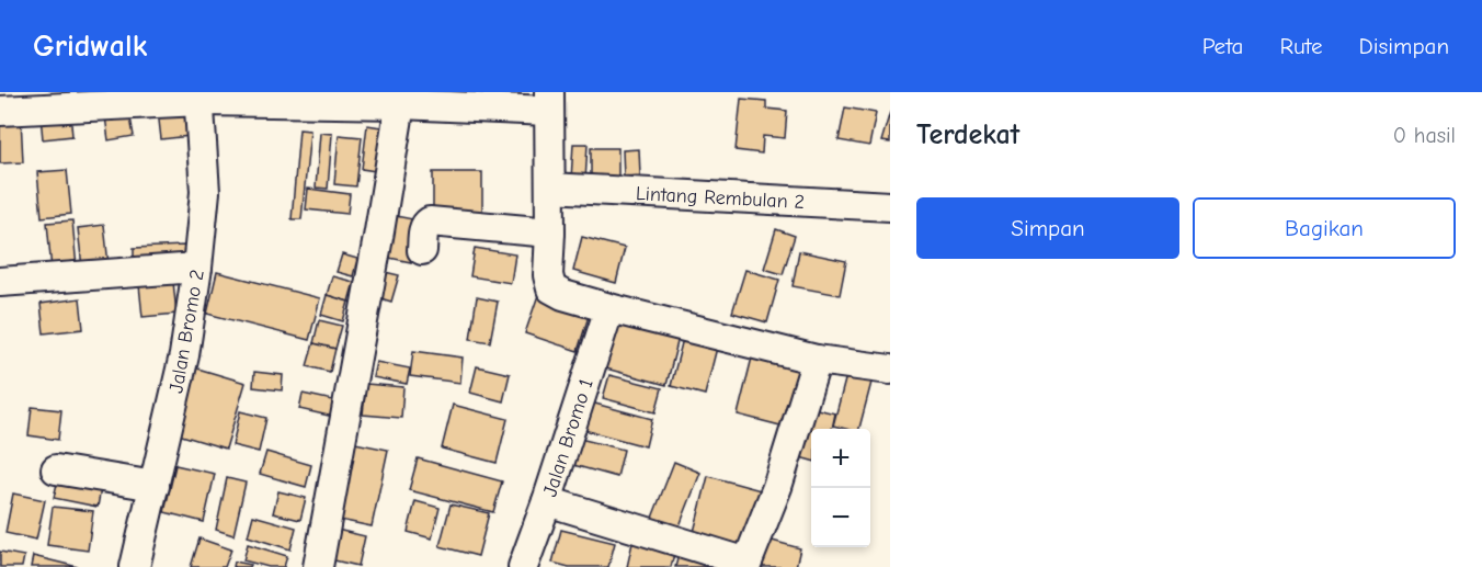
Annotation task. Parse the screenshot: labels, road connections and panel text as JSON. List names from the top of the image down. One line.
{"streets":{"street":["Lintang Rembulan 2","Jalan Bromo 2","Jalan Bromo 1"]},"page":{"header":"Gridwalk","nav":["Peta","Rute","Disimpan"],"heading":["Terdekat","0 hasil"],"buttons":["Simpan","Bagikan"],"map_buttons":["+","−"]}}
